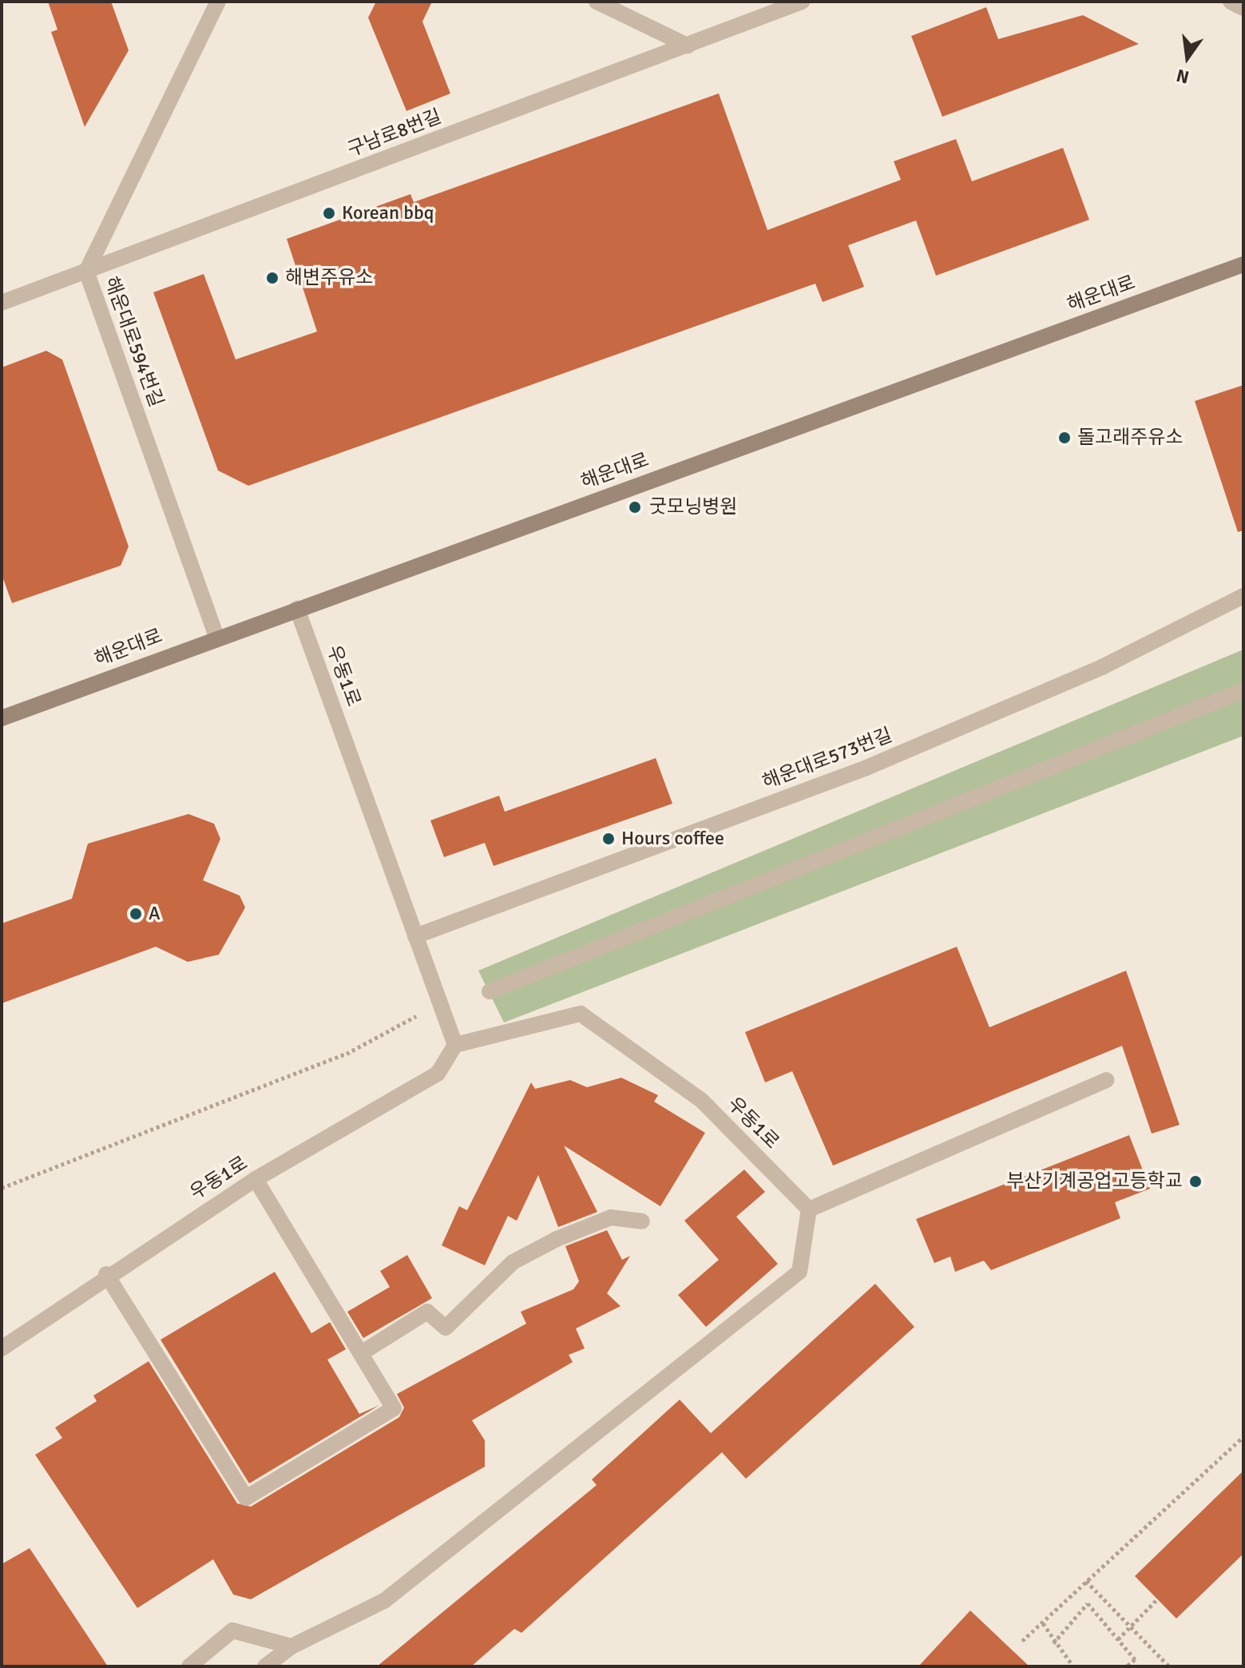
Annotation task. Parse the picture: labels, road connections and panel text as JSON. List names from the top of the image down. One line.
{"streets":{"main road":["해운대로"],"street":["구남로8번길","해운대로594번길","우동1로","해운대로573번길"]},"crossings":[["구남로8번길","해운대로594번길"],["해운대로","해운대로594번길"],["해운대로","우동1로"],["우동1로","해운대로573번길"]],"places":["Korean bbq","해변주유소","돌고래주유소","굿모닝병원","Hours coffee","A","부산기계공업고등학교"],"north":"bottom"}
